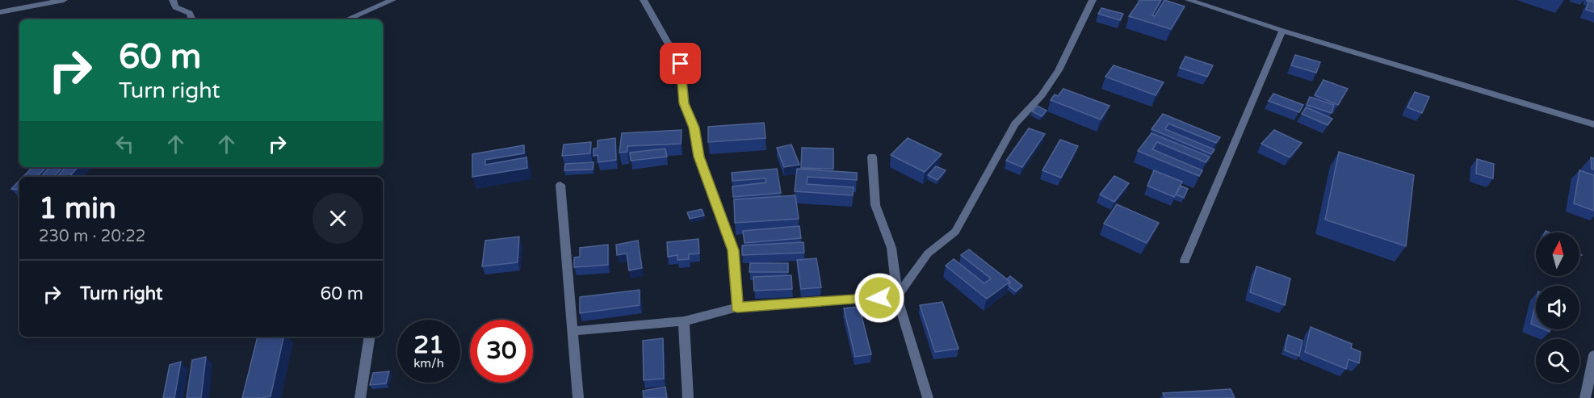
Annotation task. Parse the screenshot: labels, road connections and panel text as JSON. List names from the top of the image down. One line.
{"north":"top","page":{"turn":["60 m","Turn right"],"heading":["1 min","230 m · 20:22"],"list":[{"name":"Turn right","value":"60 m"}],"speed":"21 km/h","limit":"30"}}
